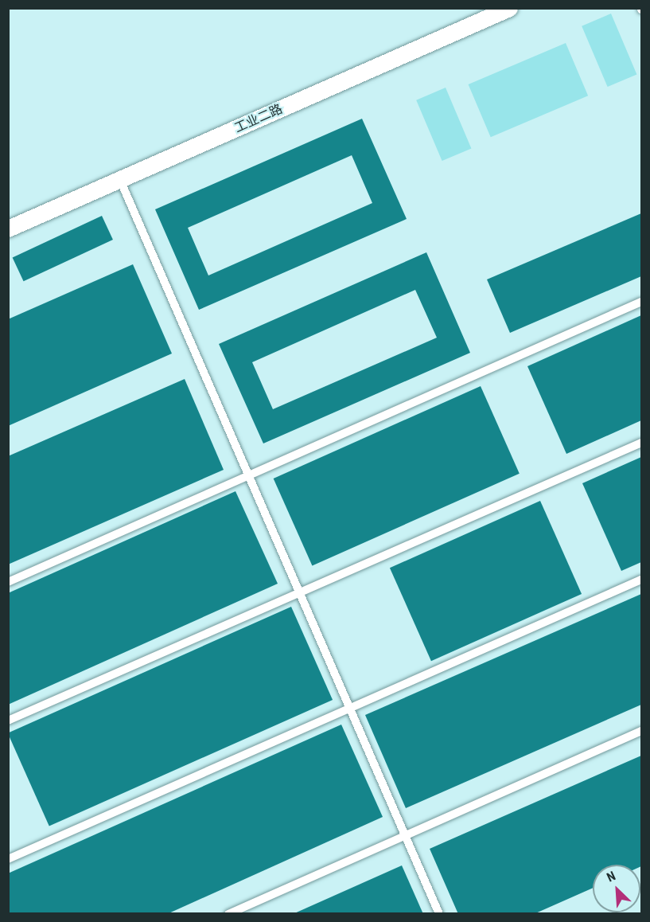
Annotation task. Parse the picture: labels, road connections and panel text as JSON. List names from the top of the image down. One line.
{"streets":{"street":["工业二路"]},"north":"top left"}
